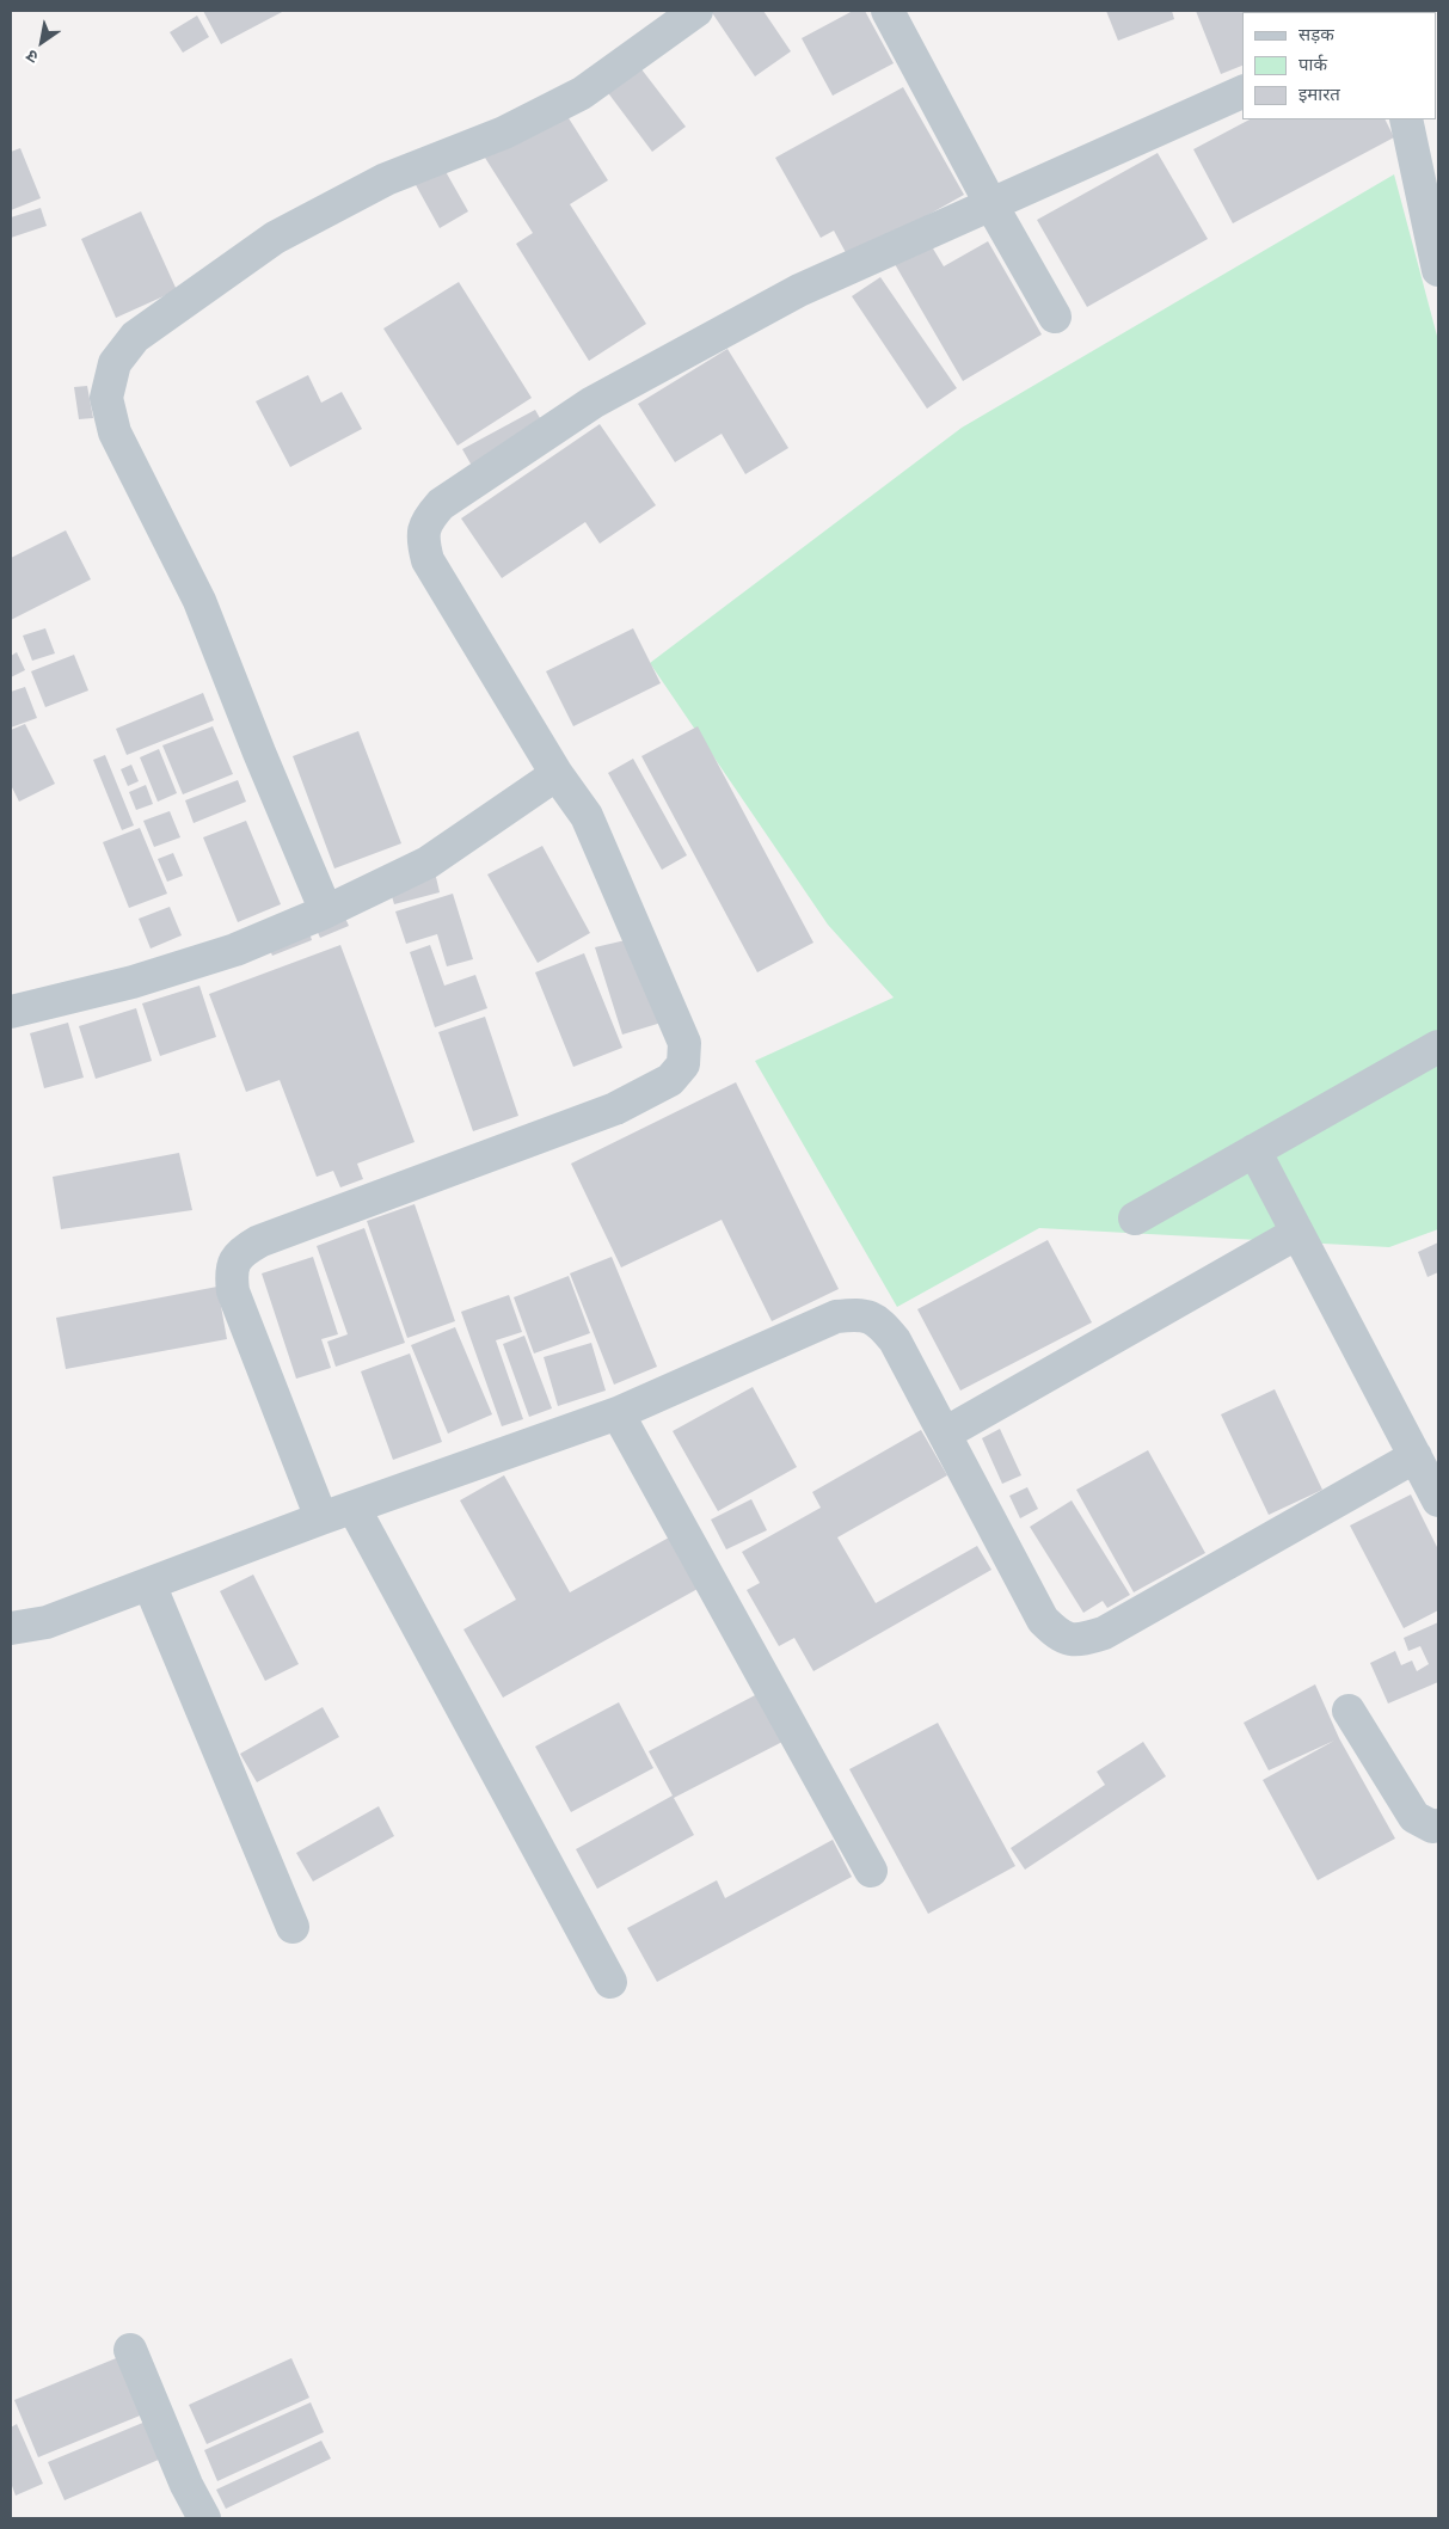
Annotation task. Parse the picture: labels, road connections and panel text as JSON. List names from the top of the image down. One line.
{"legend":["सड़क","पार्क","इमारत"],"north":"bottom left"}
